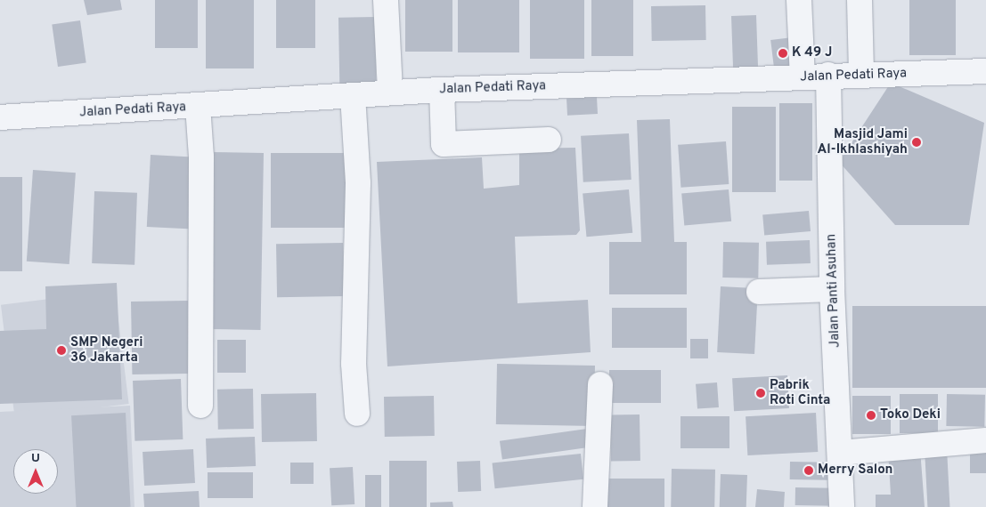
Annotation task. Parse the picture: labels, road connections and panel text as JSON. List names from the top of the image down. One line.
{"streets":{"street":["Jalan Pedati Raya","Jalan Panti Asuhan"]},"crossings":[["Jalan Pedati Raya","Jalan Panti Asuhan"]],"places":["K 49 J","Masjid Jami Al-Ikhlashiyah","SMP Negeri 36 Jakarta","Pabrik Roti Cinta","Toko Deki","Merry Salon"],"north":"top"}
